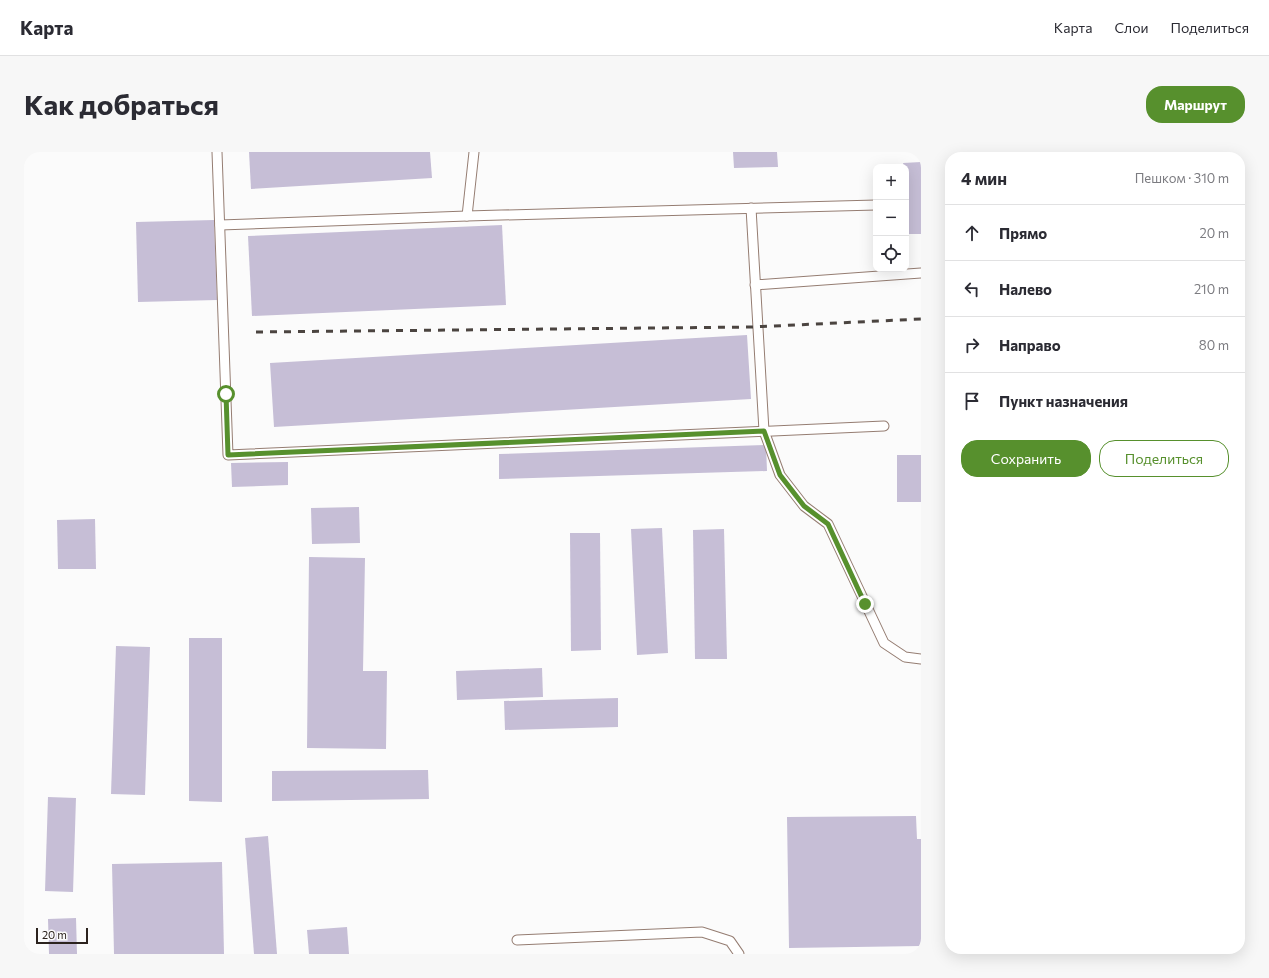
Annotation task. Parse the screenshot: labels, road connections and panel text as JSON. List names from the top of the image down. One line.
{"scale_bar":"20 m","page":{"header":"Карта","nav":["Карта","Слои","Поделиться"],"buttons":["Маршрут",["Сохранить","Поделиться"]],"title":"Как добраться","heading":["4 мин","Пешком · 310 m"],"map_buttons":["+","−"],"list":[["Прямо","20 m"],["Налево","210 m"],["Направо","80 m"],"Пункт назначения"],"scale":"20 m"}}
